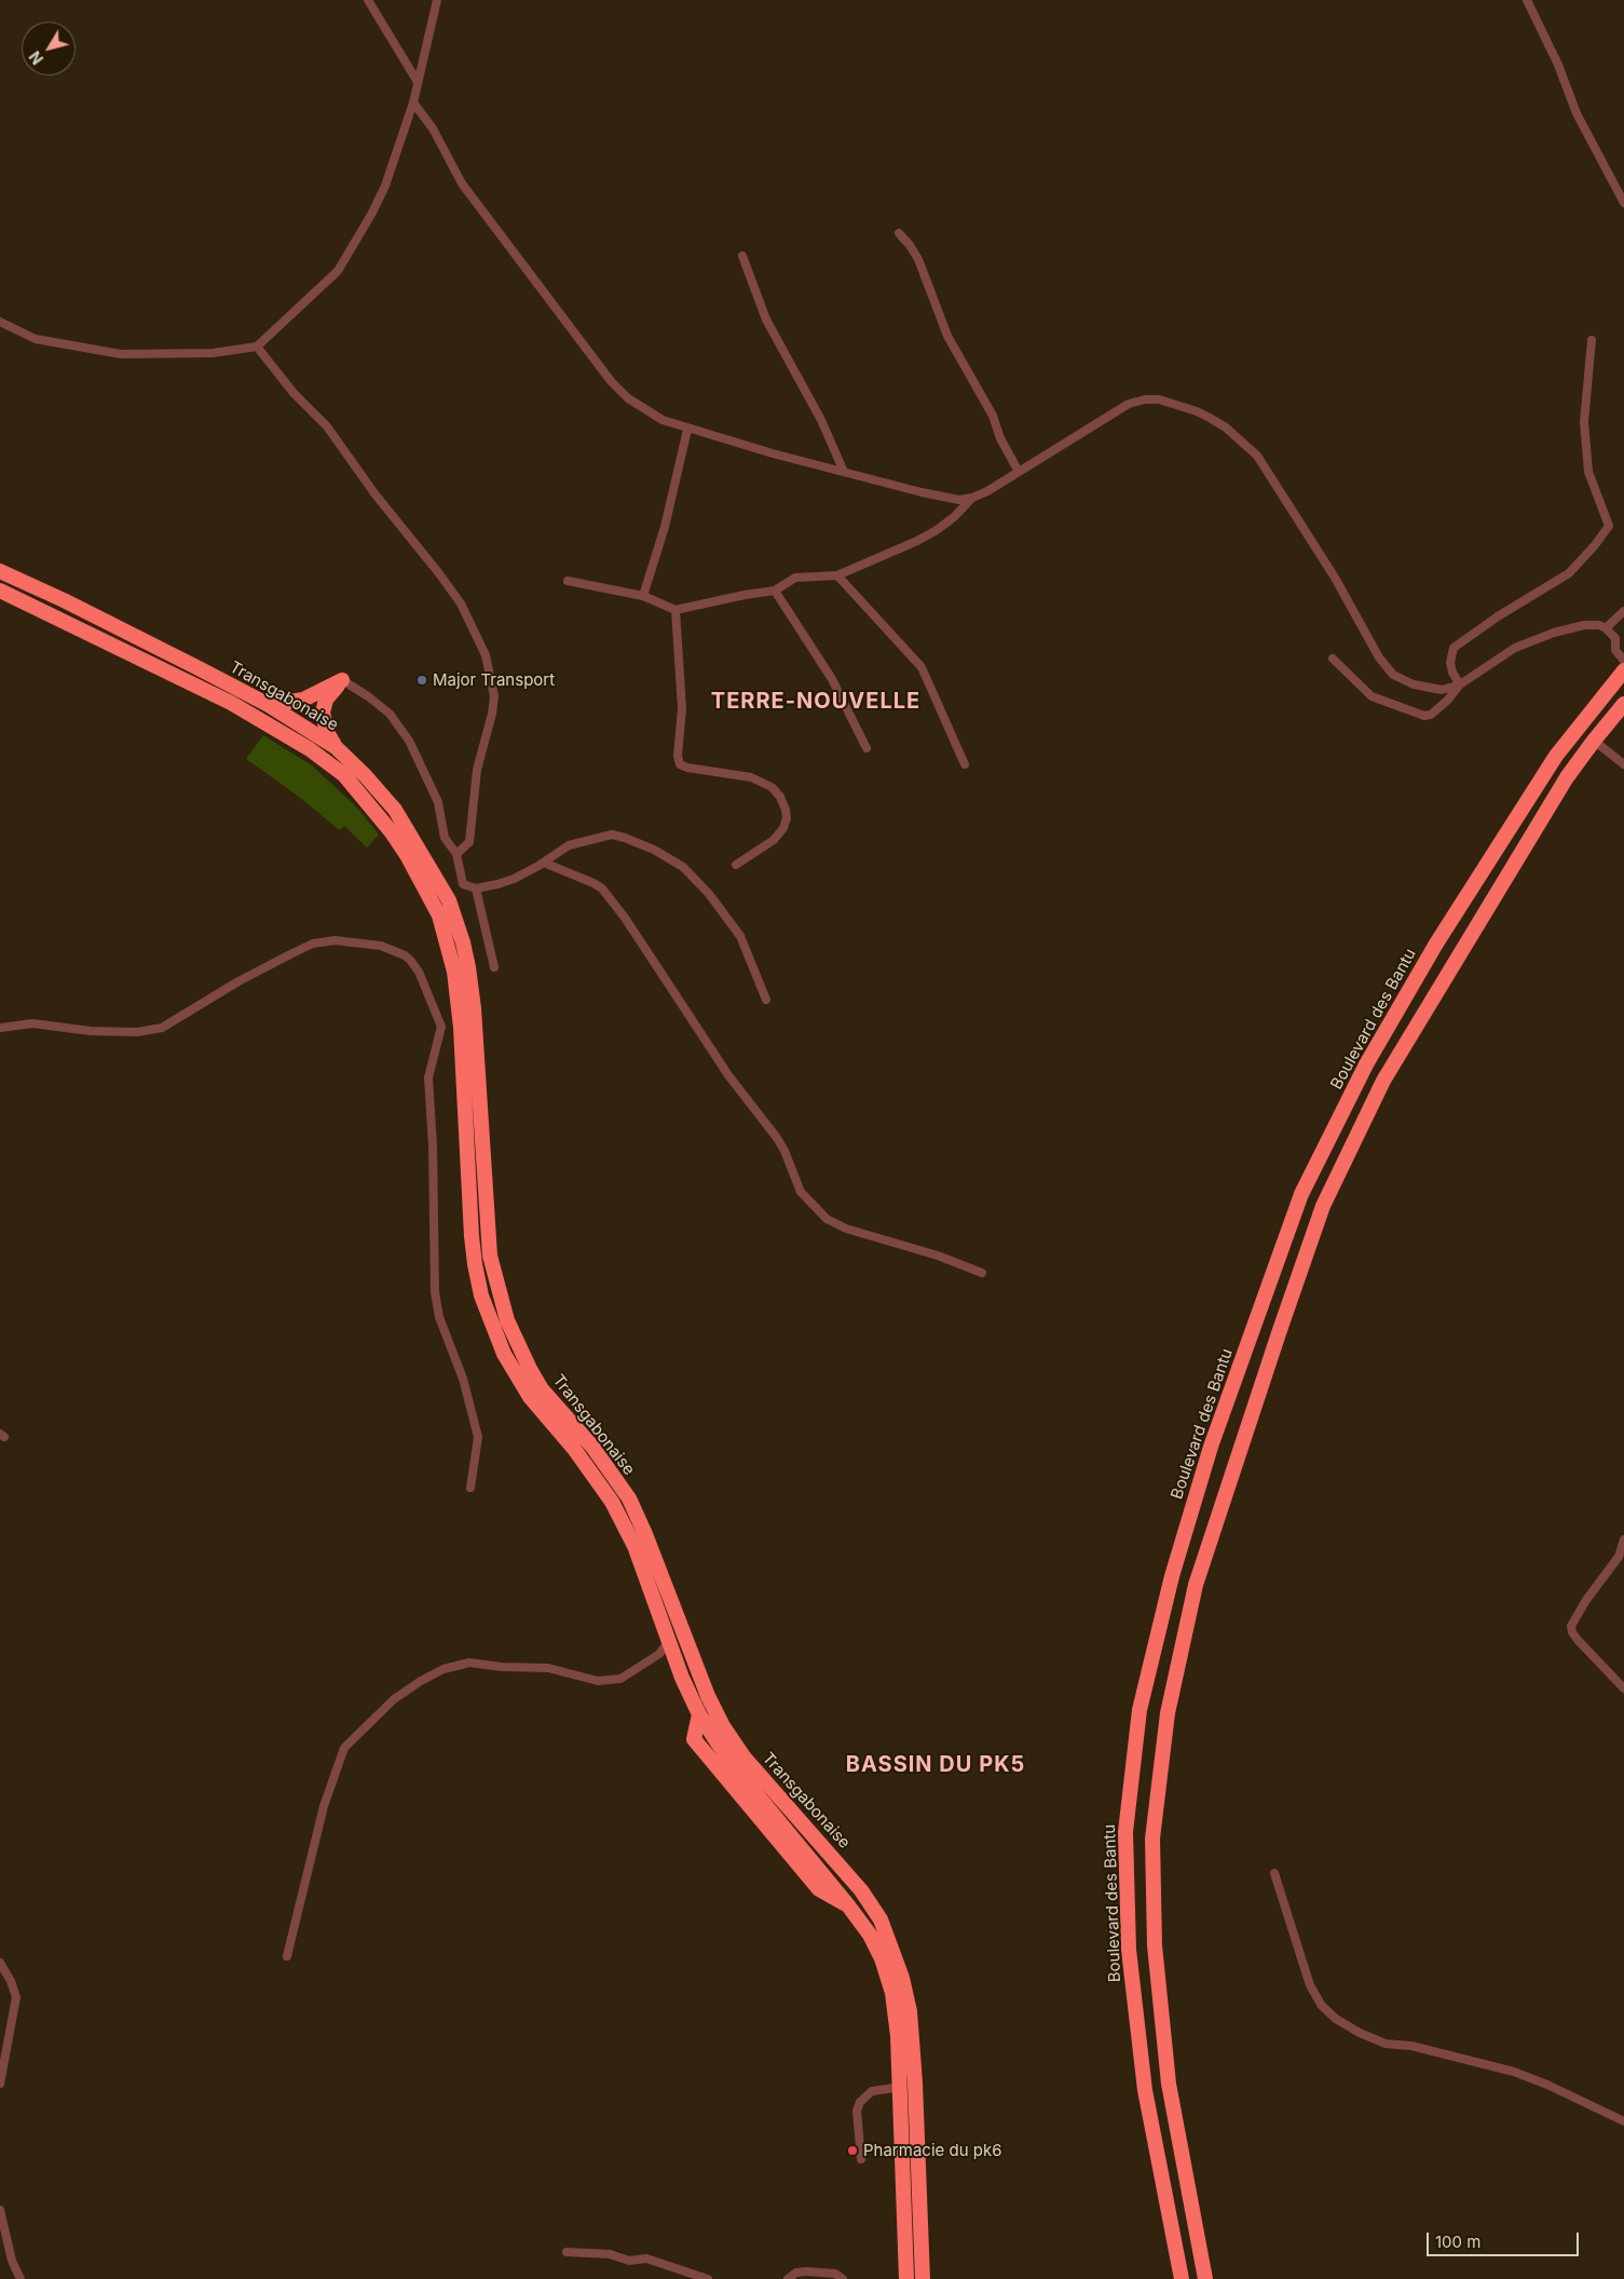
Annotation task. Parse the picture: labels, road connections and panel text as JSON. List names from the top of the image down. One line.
{"streets":{"highway":["Transgabonaise","Boulevard des Bantu"]},"districts":["TERRE-NOUVELLE","BASSIN DU PK5"],"places":["Major Transport","Pharmacie du pk6"],"scale_bar":"100 m","north":"bottom left"}
